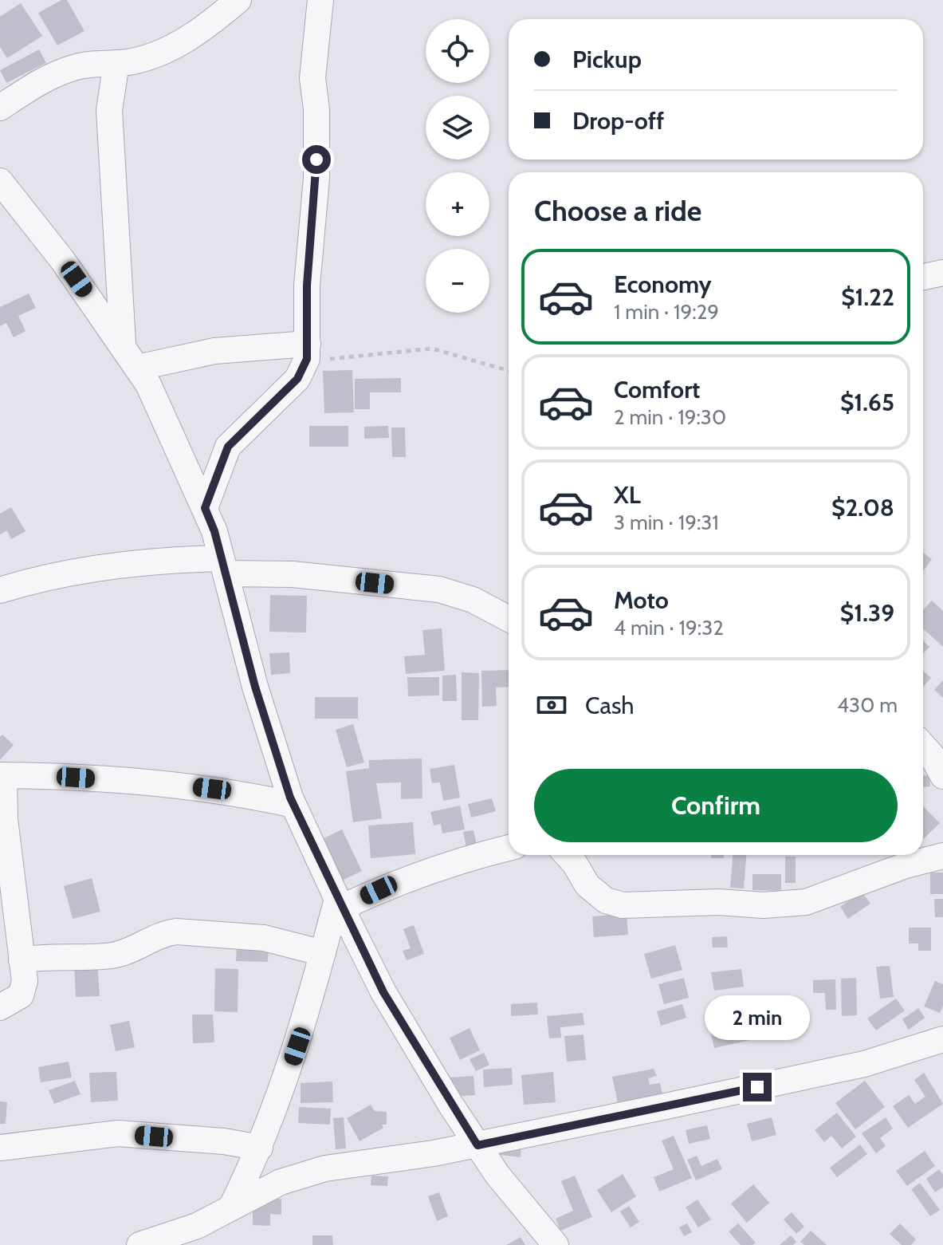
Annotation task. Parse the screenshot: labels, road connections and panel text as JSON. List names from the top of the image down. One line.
{"page":{"map_buttons":["+","−"],"banner":["Pickup","Drop-off"],"heading":"Choose a ride","list":[{"name":"Economy","note":"1 min · 19:29","value":"$1.22"},{"name":"Comfort","note":"2 min · 19:30","value":"$1.65"},{"name":"XL","note":"3 min · 19:31","value":"$2.08"},{"name":"Moto","note":"4 min · 19:32","value":"$1.39"}],"pay":["Cash","430 m"],"buttons":"Confirm","bubble":"2 min"}}
